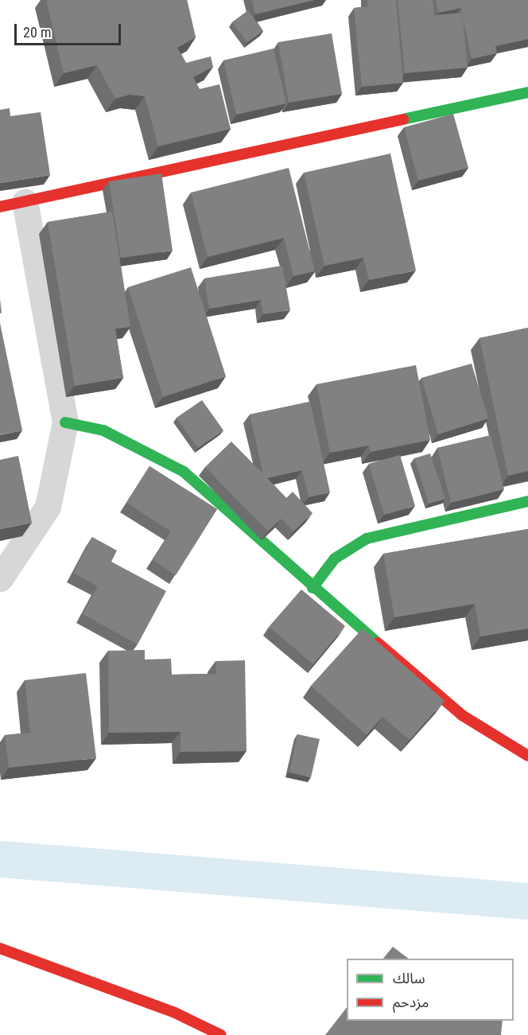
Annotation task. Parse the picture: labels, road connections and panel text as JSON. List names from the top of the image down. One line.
{"legend":["سالك","مزدحم"],"scale_bar":"20 m"}
